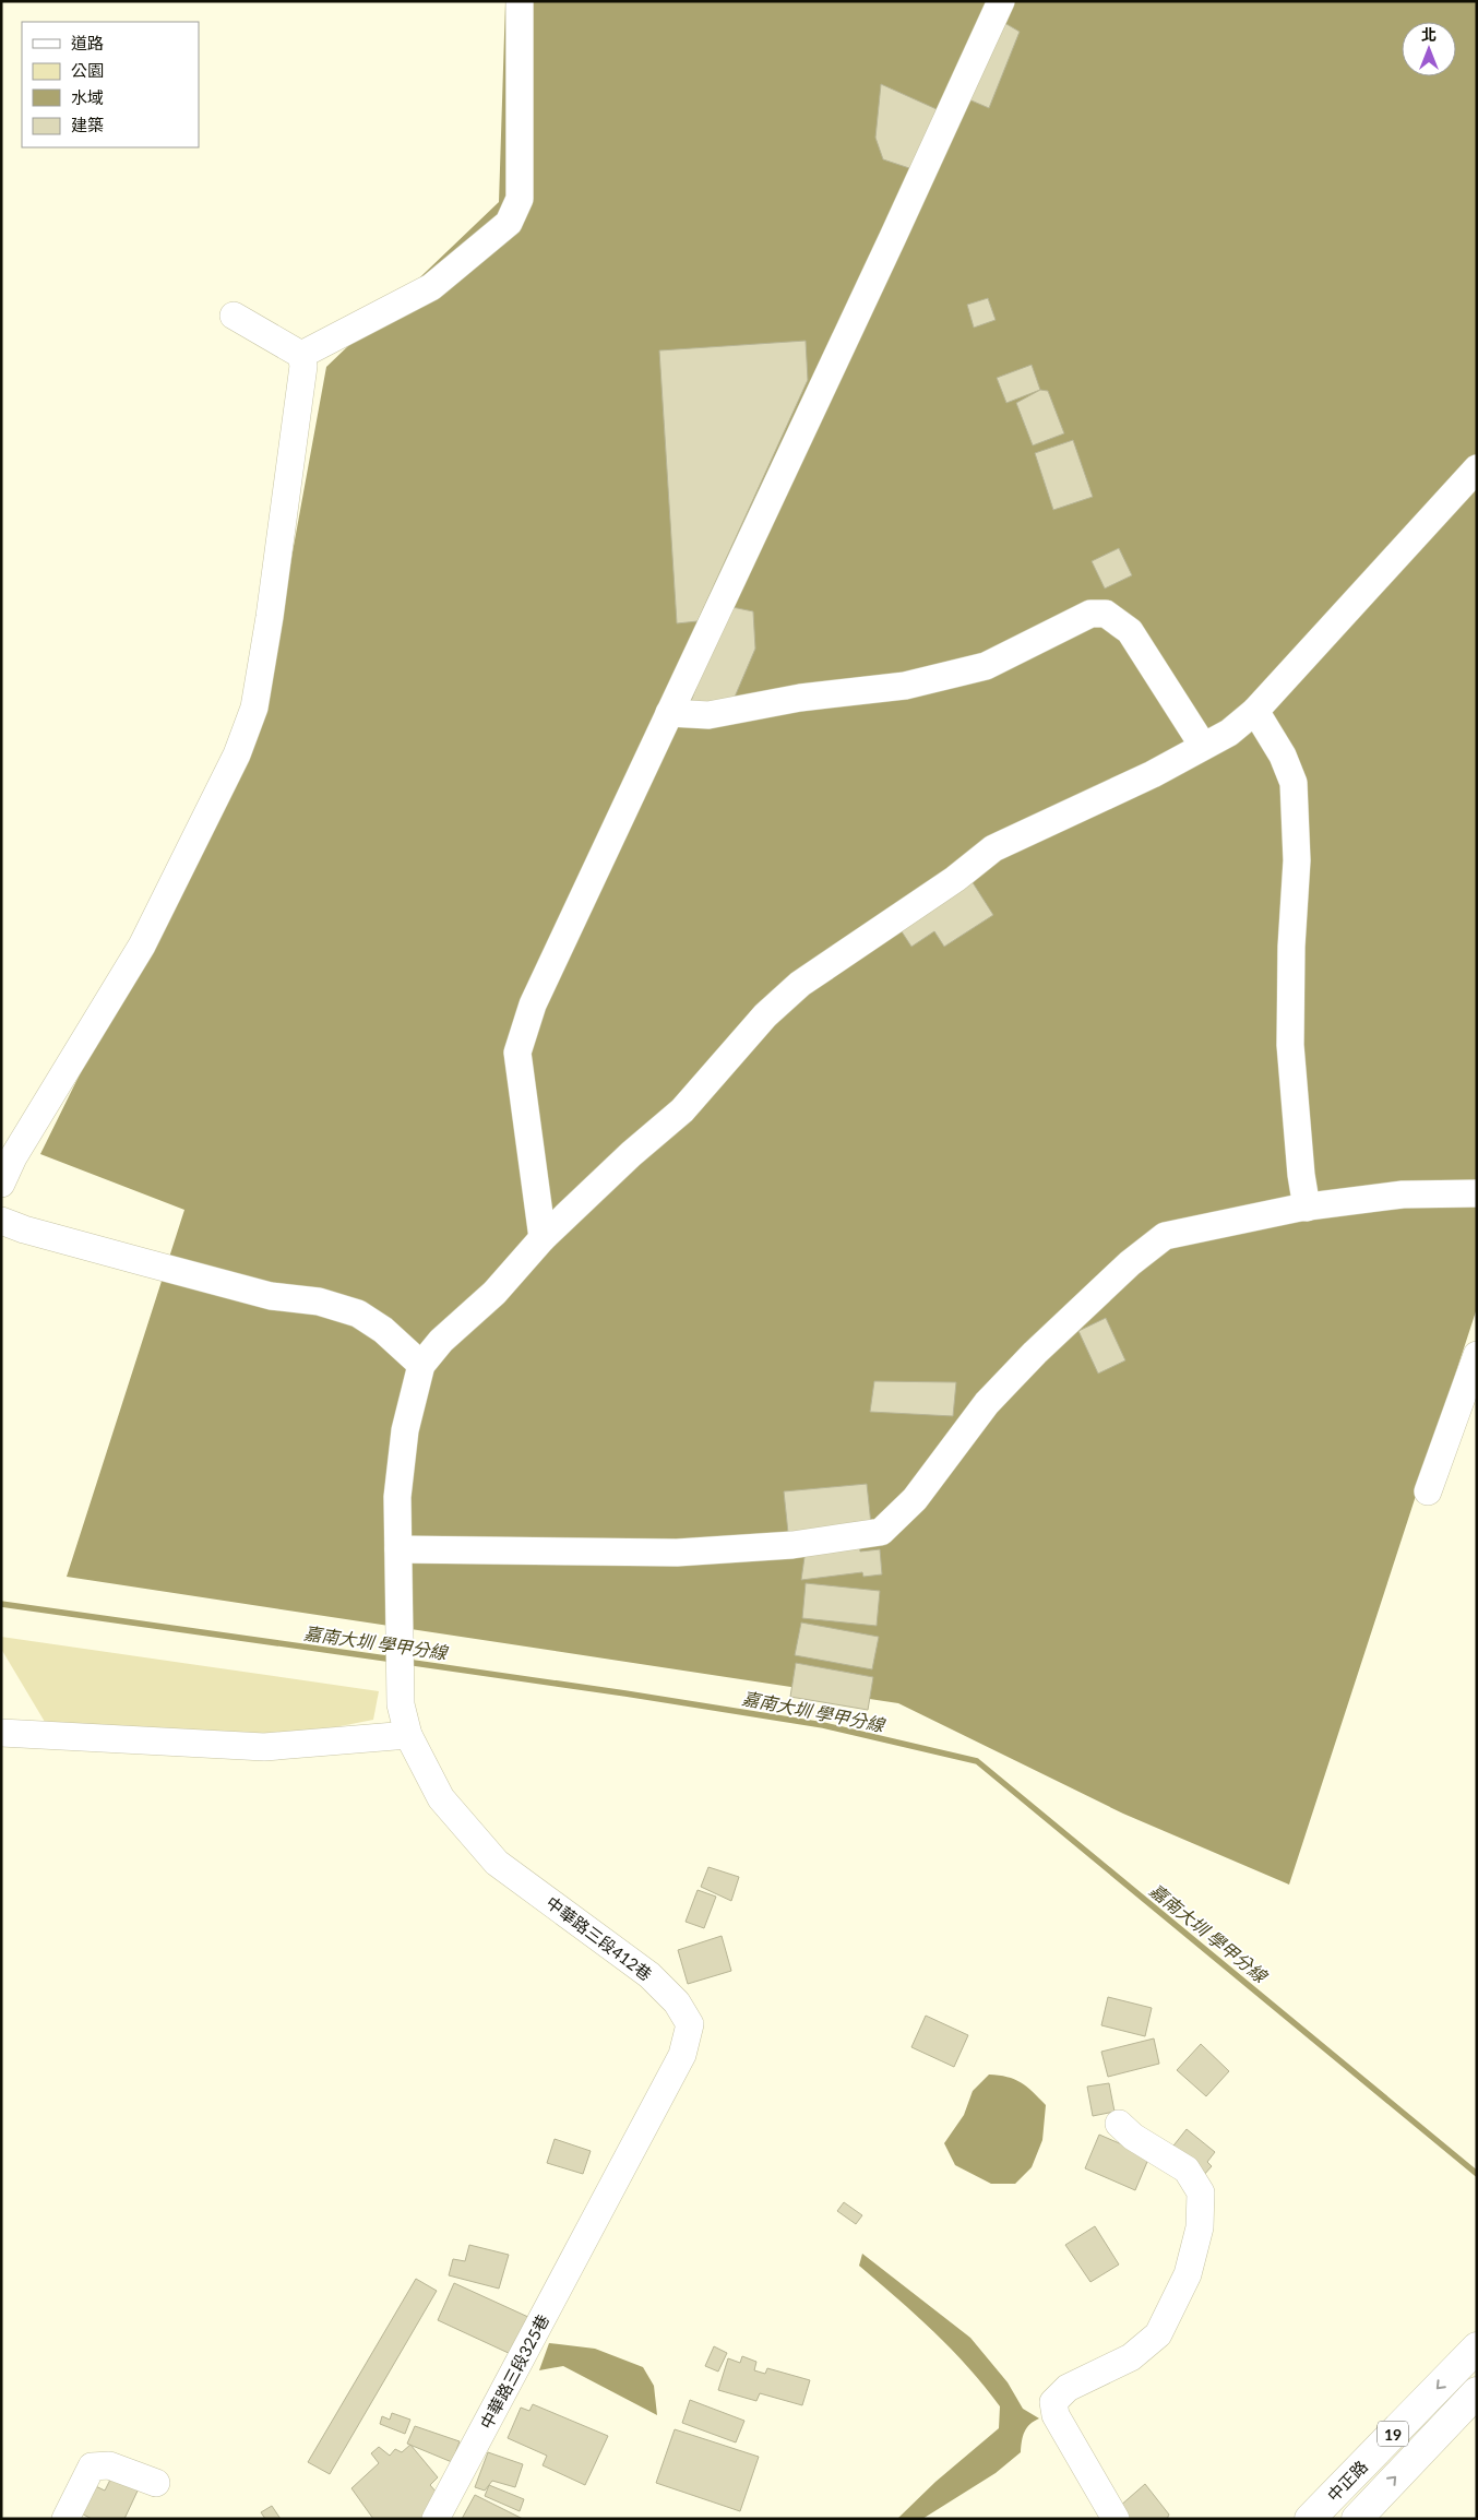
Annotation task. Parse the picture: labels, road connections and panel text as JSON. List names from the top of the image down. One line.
{"streets":{"main road":["19","中正路"],"lane":["中華路三段412巷","中華路三段325巷"]},"crossings":[["中華路三段412巷","中華路三段325巷"]],"water":["嘉南大圳 學甲分線"],"legend":["道路","公園","水域","建築"],"north":"top"}
